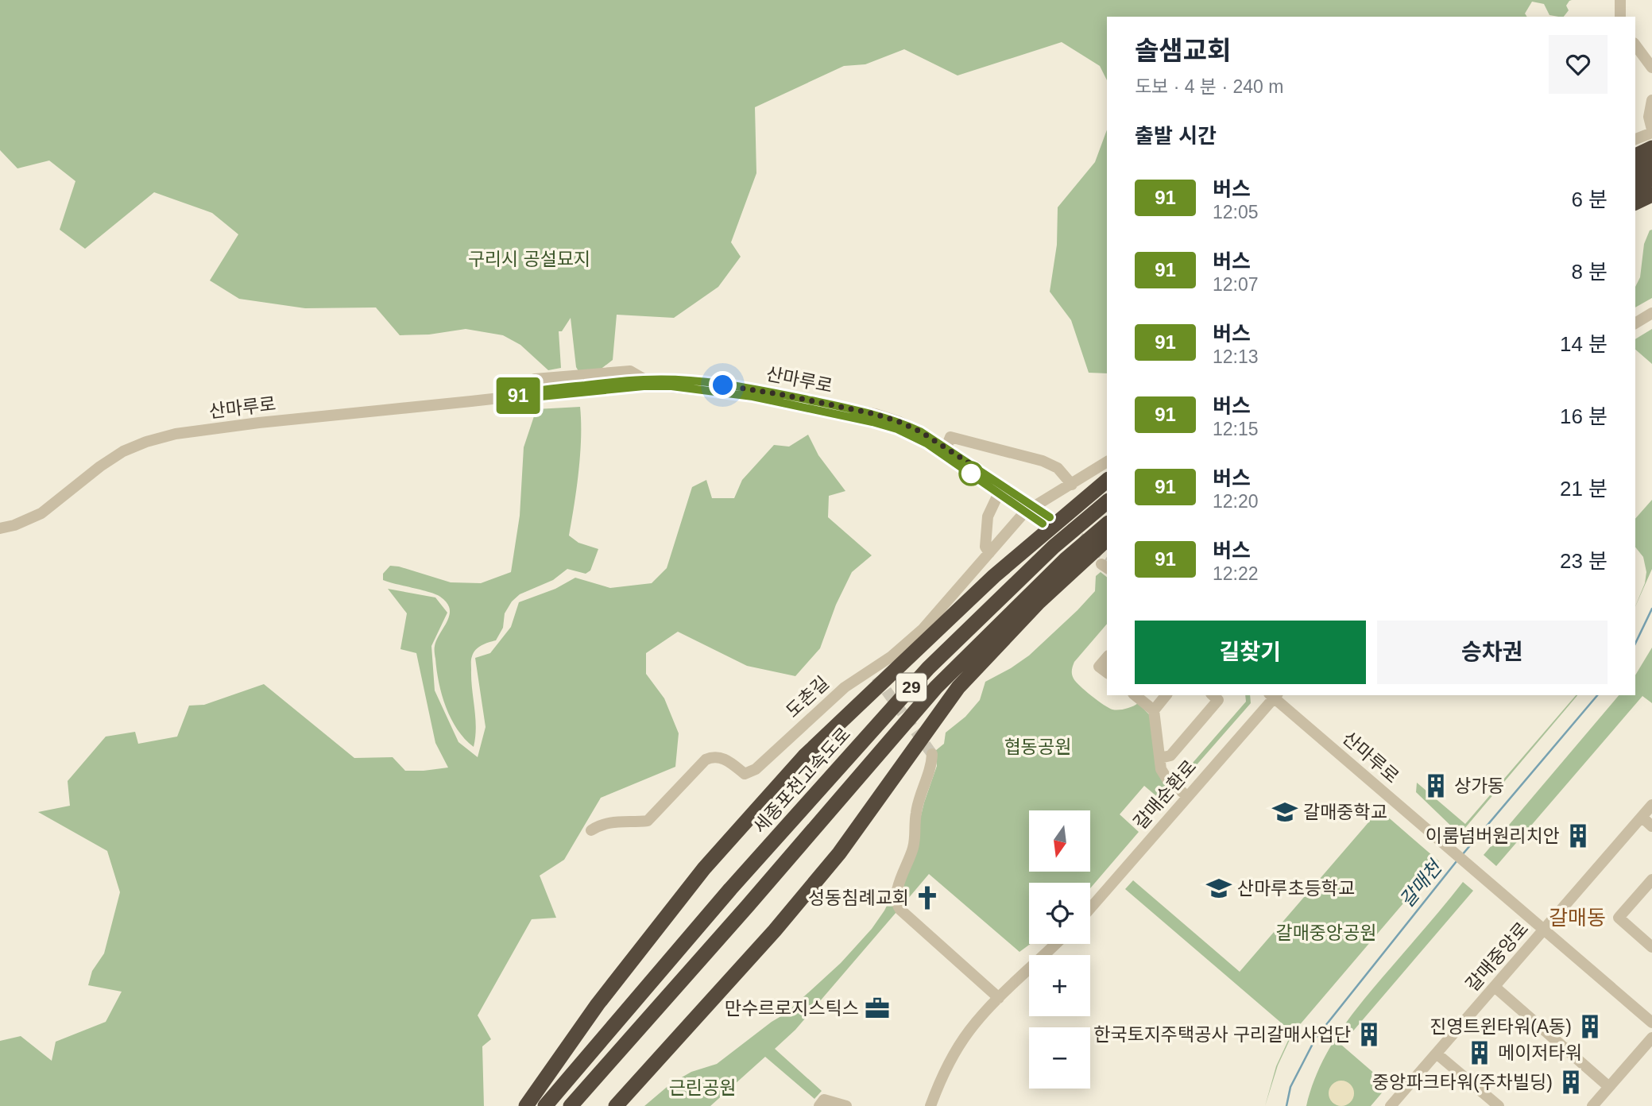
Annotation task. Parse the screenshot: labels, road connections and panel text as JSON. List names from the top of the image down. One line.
{"streets":{"highway":["29","세종포천고속도로"],"street":["산마루로","도촌길","갈매순환로","갈매중앙로"]},"crossings":[["산마루로","도촌길"],["산마루로","갈매순환로"],["산마루로","갈매중앙로"]],"districts":["갈매동"],"water":["갈매천"],"parks":["구리시 공설묘지","협동공원","갈매중앙공원","근린공원"],"places":{"building":["상가동","이룸넘버원리치안","진영트윈타워(A동)","한국토지주택공사 구리갈매사업단","메이저타워","중앙파크타워(주차빌딩)"],"school or university":["갈매중학교","산마루초등학교"],"church":["성동침례교회"],"office":["만수르로지스틱스"]},"lines":["bus line 91"],"north":"bottom","page":{"on_map":"91","heading":[["솔샘교회","도보 · 4 분 · 240 m"],"출발 시간"],"list":[{"mark":"91","name":"버스","note":"12:05","value":"6 분"},{"mark":"91","name":"버스","note":"12:07","value":"8 분"},{"mark":"91","name":"버스","note":"12:13","value":"14 분"},{"mark":"91","name":"버스","note":"12:15","value":"16 분"},{"mark":"91","name":"버스","note":"12:20","value":"21 분"},{"mark":"91","name":"버스","note":"12:22","value":"23 분"}],"buttons":["길찾기","승차권"],"map_buttons":["+","−"]}}
